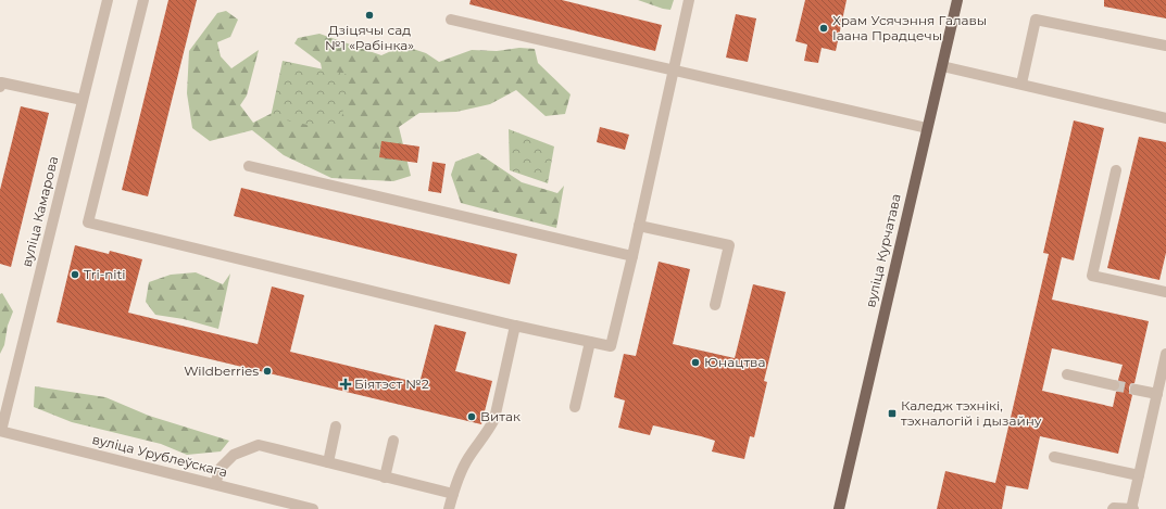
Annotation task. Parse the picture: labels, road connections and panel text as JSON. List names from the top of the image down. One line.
{"streets":{"main road":["вуліца Курчатава"],"street":["вуліца Камарова","вуліца Урублеўскага"]},"crossings":[["вуліца Камарова","вуліца Урублеўскага"]],"places":{"other":["Дзіцячы сад №1 «Рабінка»","Храм Усячэння Галавы Іаана Прадцечы","Tri-niti","Юнацтва","Wildberries","Витак"],"health":["Біятэст №2"],"transit":["Каледж тэхнікі, тэхналогій і дызайну"]}}
